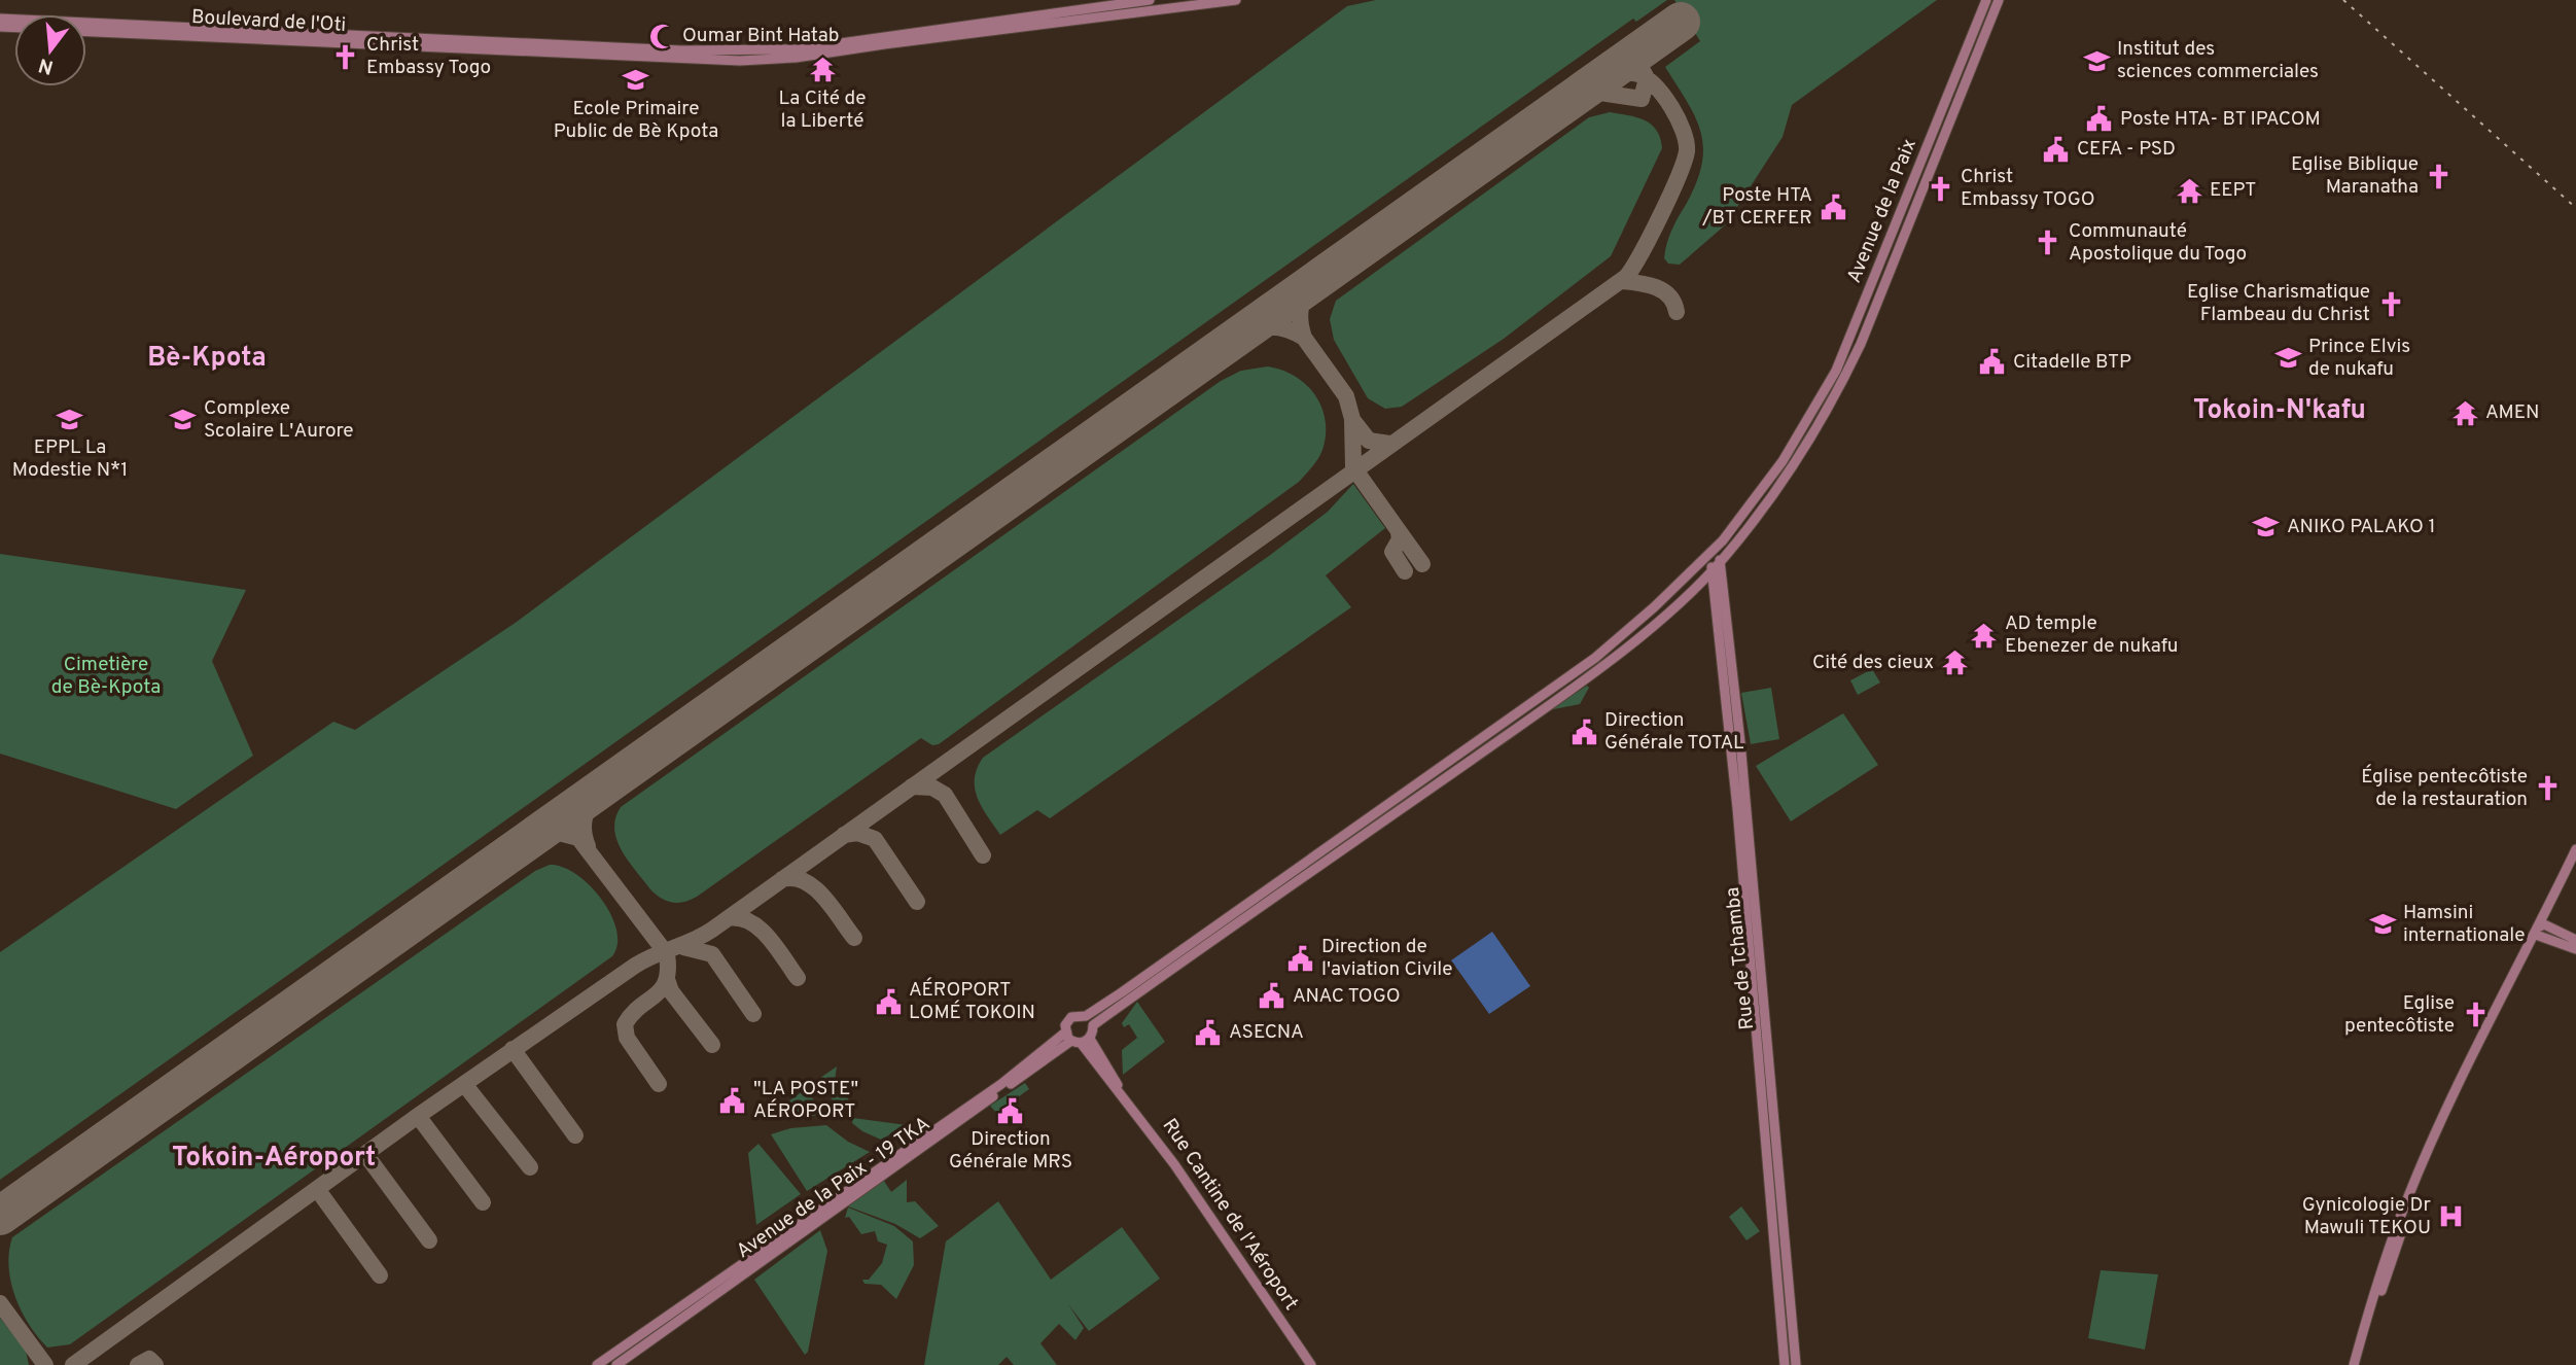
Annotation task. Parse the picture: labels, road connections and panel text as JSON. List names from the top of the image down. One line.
{"streets":{"main road":["Boulevard de l'Oti","Avenue de la Paix","Rue de Tchamba","Avenue de la Paix - 19 TKA","Rue Cantine de l'Aéroport"]},"crossings":[["Avenue de la Paix","Rue de Tchamba"],["Avenue de la Paix - 19 TKA","Rue Cantine de l'Aéroport"]],"districts":["Bè-Kpota","Tokoin-N'kafu","Tokoin-Aéroport"],"parks":["Cimetière de Bè-Kpota"],"places":{"mosque":["Oumar Bint Hatab"],"church":["Christ Embassy Togo","Eglise Biblique Maranatha","Christ Embassy TOGO","Communauté Apostolique du Togo","Eglise Charismatique Flambeau du Christ","Église pentecôtiste de la restauration","Eglise pentecôtiste"],"school or university":["Institut des sciences commerciales","Ecole Primaire Public de Bè Kpota","Prince Elvis de nukafu","EPPL La Modestie N*1","Complexe Scolaire L'Aurore","ANIKO PALAKO 1","Hamsini internationale"],"temple":["La Cité de la Liberté","EEPT","AMEN","AD temple Ebenezer de nukafu","Cité des cieux"],"public building":["Poste HTA- BT IPACOM","CEFA - PSD","Poste HTA /BT CERFER","Citadelle BTP","Direction Générale TOTAL","Direction de l'aviation Civile","ANAC TOGO","AÉROPORT LOMÉ TOKOIN","ASECNA","\"LA POSTE\" AÉROPORT","Direction Générale MRS"],"hospital":["Gynicologie Dr Mawuli TEKOU"]},"north":"bottom"}
